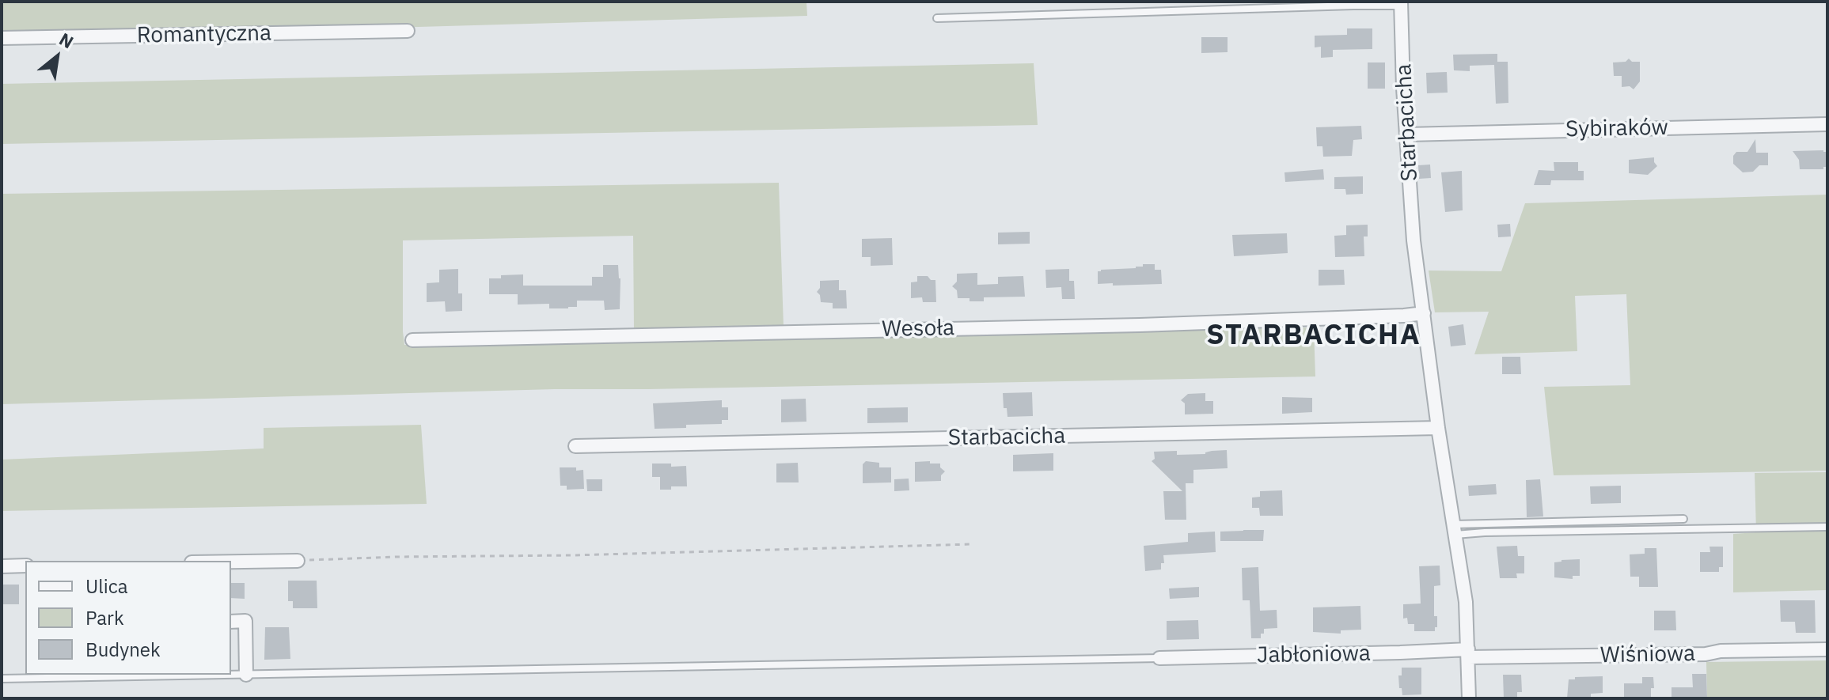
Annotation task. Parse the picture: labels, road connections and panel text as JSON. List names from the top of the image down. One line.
{"streets":{"street":["Romantyczna","Starbacicha","Sybiraków","Wesoła","Jabłoniowa","Wiśniowa"]},"crossings":[["Starbacicha","Sybiraków"],["Starbacicha","Wesoła"],["Starbacicha","Jabłoniowa"],["Starbacicha","Wiśniowa"],["Jabłoniowa","Wiśniowa"]],"districts":["STARBACICHA"],"legend":["Ulica","Park","Budynek"],"north":"top right"}
